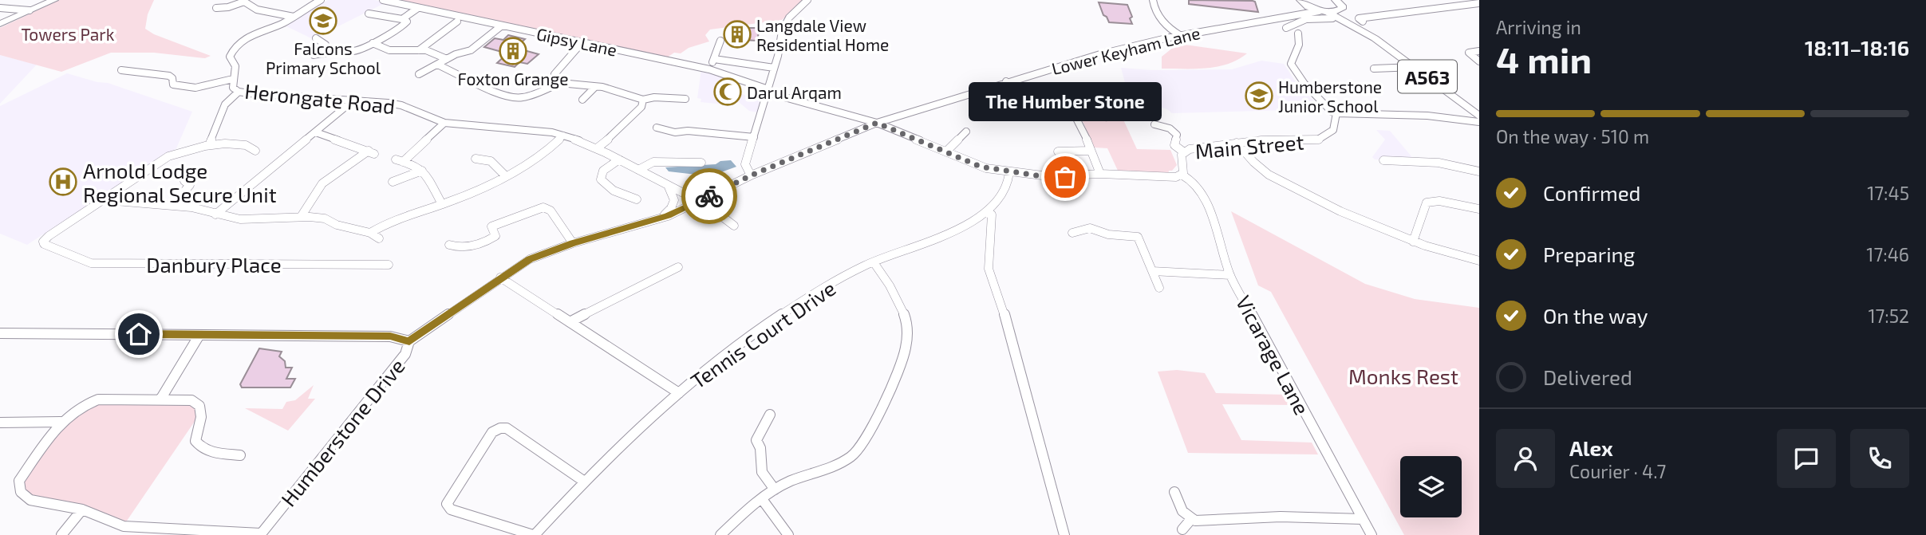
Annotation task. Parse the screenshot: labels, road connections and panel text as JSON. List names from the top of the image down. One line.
{"streets":{"highway":["A563"],"street":["Gipsy Lane","Lower Keyham Lane","Herongate Road","Main Street","Danbury Place","Tennis Court Drive","Vicarage Lane","Humberstone Drive"]},"crossings":[["Gipsy Lane","Lower Keyham Lane"],["Gipsy Lane","Main Street"],["Gipsy Lane","Humberstone Drive"],["Lower Keyham Lane","A563"],["Lower Keyham Lane","Main Street"],["Lower Keyham Lane","Humberstone Drive"],["Herongate Road","Humberstone Drive"],["Main Street","Tennis Court Drive"],["Main Street","Vicarage Lane"],["Main Street","Humberstone Drive"]],"parks":["Towers Park","Monks Rest"],"places":{"school or university":["Falcons Primary School","Humberstone Junior School"],"building":["Langdale View Residential Home","Foxton Grange"],"mosque":["Darul Arqam"],"other":["The Humber Stone"],"hospital":["Arnold Lodge Regional Secure Unit"]},"page":{"heading":["4 min","Arriving in","18:11–18:16"],"panel":["Alex","Courier · 4.7"],"bubble":"The Humber Stone","bar":"On the way · 510 m","list":[["Confirmed","17:45"],["Preparing","17:46"],["On the way","17:52"],"Delivered"]}}
